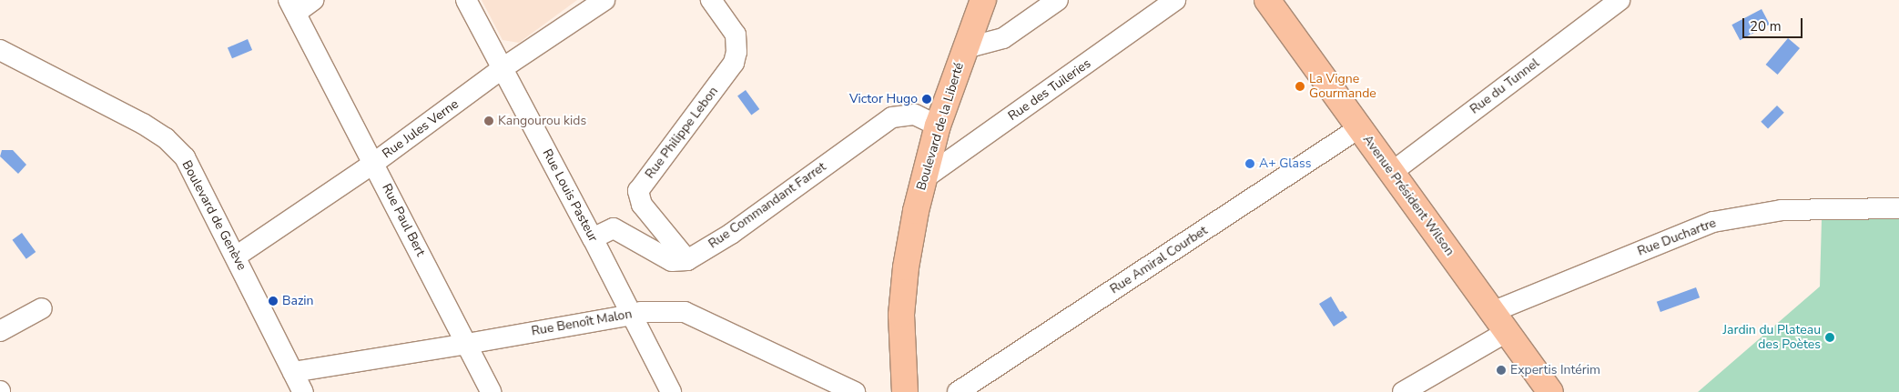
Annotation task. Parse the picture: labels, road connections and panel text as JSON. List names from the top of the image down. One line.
{"streets":{"main road":["Boulevard de la Liberté","Avenue Président Wilson"],"street":["Rue du Tunnel","Rue des Tuileries","Rue Jules Verne","Rue Philippe Lebon","Rue Louis Pasteur","Rue Commandant Farret","Boulevard de Genève","Rue Paul Bert","Rue Duchartre","Rue Amiral Courbet","Rue Benoît Malon"]},"crossings":[["Rue du Tunnel","Avenue Président Wilson"],["Rue des Tuileries","Boulevard de la Liberté"],["Boulevard de la Liberté","Rue Commandant Farret"],["Rue Jules Verne","Rue Louis Pasteur"],["Rue Jules Verne","Boulevard de Genève"],["Rue Jules Verne","Rue Paul Bert"],["Rue Philippe Lebon","Rue Commandant Farret"],["Rue Louis Pasteur","Rue Benoît Malon"],["Avenue Président Wilson","Rue Duchartre"],["Avenue Président Wilson","Rue Amiral Courbet"],["Boulevard de Genève","Rue Benoît Malon"],["Rue Paul Bert","Rue Benoît Malon"]],"places":["La Vigne Gourmande","Victor Hugo","Kangourou kids","A+ Glass","Bazin","Jardin du Plateau des Poètes","Expertis Intérim"],"scale_bar":"20 m"}
